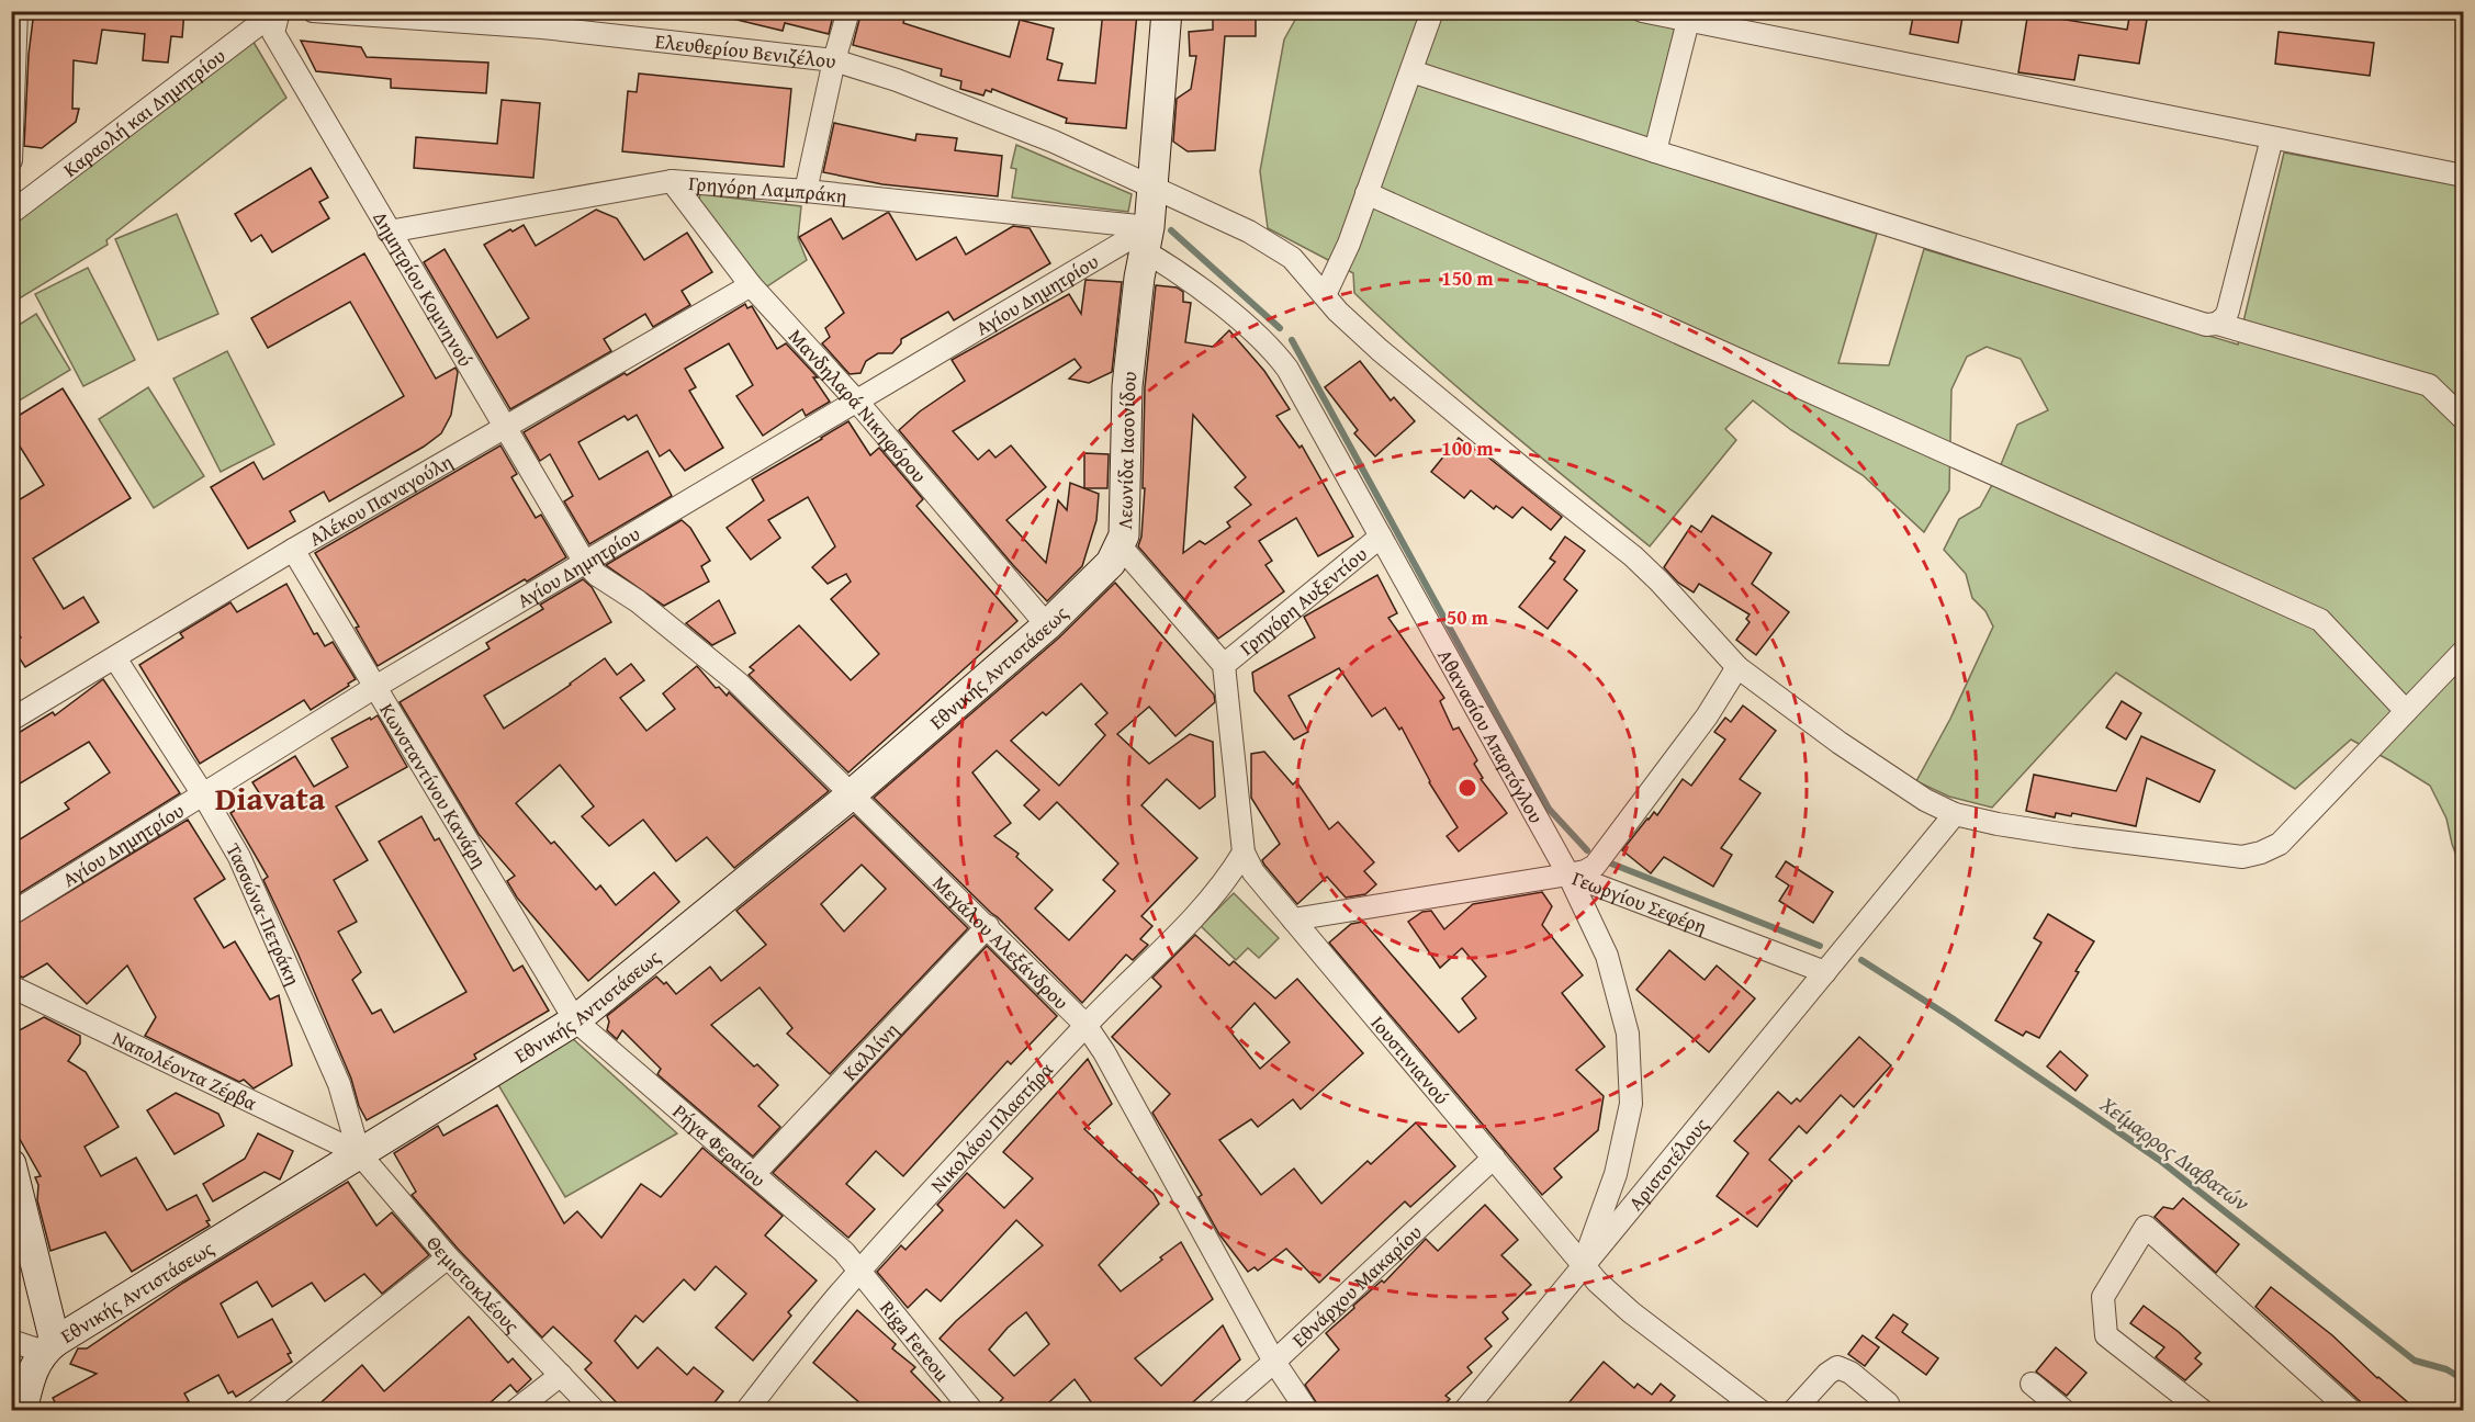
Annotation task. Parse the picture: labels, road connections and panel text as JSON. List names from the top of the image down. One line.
{"streets":{"main road":["Λεωνίδα Ιασονίδου","Εθνικής Αντιστάσεως"],"street":["Ελευθερίου Βενιζέλου","Καραολή και Δημητρίου","Γρηγόρη Λαμπράκη","Δημητρίου Κομνηνού","Αγίου Δημητρίου","Μανδηλαρά Νικηφόρου","Αλέκου Παναγούλη","Γρηγόρη Αυξεντίου","Αθανασίου Απαρτόγλου","Κωνσταντίνου Κανάρη","Γεωργίου Σεφέρη","Τασσώνα-Πετράκη","Μεγάλου Αλεξάνδρου","Καλλίνη","Ιουστινιανού","Ναπολέοντα Ζέρβα","Νικολάου Πλαστήρα","Ρήγα Φεραίου","Αριστοτέλους","Θεμιστοκλέους","Εθνάρχου Μακαρίου","Riga Fereou"]},"crossings":[["Ελευθερίου Βενιζέλου","Λεωνίδα Ιασονίδου"],["Ελευθερίου Βενιζέλου","Αριστοτέλους"],["Καραολή και Δημητρίου","Δημητρίου Κομνηνού"],["Γρηγόρη Λαμπράκη","Δημητρίου Κομνηνού"],["Γρηγόρη Λαμπράκη","Αγίου Δημητρίου"],["Γρηγόρη Λαμπράκη","Μανδηλαρά Νικηφόρου"],["Γρηγόρη Λαμπράκη","Λεωνίδα Ιασονίδου"],["Γρηγόρη Λαμπράκη","Αθανασίου Απαρτόγλου"],["Δημητρίου Κομνηνού","Αγίου Δημητρίου"],["Δημητρίου Κομνηνού","Αλέκου Παναγούλη"],["Δημητρίου Κομνηνού","Μεγάλου Αλεξάνδρου"],["Αγίου Δημητρίου","Μανδηλαρά Νικηφόρου"],["Αγίου Δημητρίου","Λεωνίδα Ιασονίδου"],["Αγίου Δημητρίου","Αθανασίου Απαρτόγλου"],["Αγίου Δημητρίου","Κωνσταντίνου Κανάρη"],["Αγίου Δημητρίου","Τασσώνα-Πετράκη"],["Αγίου Δημητρίου","Μεγάλου Αλεξάνδρου"],["Μανδηλαρά Νικηφόρου","Αλέκου Παναγούλη"],["Μανδηλαρά Νικηφόρου","Εθνικής Αντιστάσεως"],["Λεωνίδα Ιασονίδου","Γρηγόρη Αυξεντίου"],["Λεωνίδα Ιασονίδου","Εθνικής Αντιστάσεως"],["Λεωνίδα Ιασονίδου","Αθανασίου Απαρτόγλου"],["Αλέκου Παναγούλη","Κωνσταντίνου Κανάρη"],["Αλέκου Παναγούλη","Τασσώνα-Πετράκη"],["Γρηγόρη Αυξεντίου","Αθανασίου Απαρτόγλου"],["Εθνικής Αντιστάσεως","Κωνσταντίνου Κανάρη"],["Εθνικής Αντιστάσεως","Τασσώνα-Πετράκη"],["Εθνικής Αντιστάσεως","Μεγάλου Αλεξάνδρου"],["Εθνικής Αντιστάσεως","Ναπολέοντα Ζέρβα"],["Εθνικής Αντιστάσεως","Ρήγα Φεραίου"],["Εθνικής Αντιστάσεως","Θεμιστοκλέους"],["Αθανασίου Απαρτόγλου","Γεωργίου Σεφέρη"],["Αθανασίου Απαρτόγλου","Ιουστινιανού"],["Αθανασίου Απαρτόγλου","Αριστοτέλους"],["Κωνσταντίνου Κανάρη","Ρήγα Φεραίου"],["Γεωργίου Σεφέρη","Ιουστινιανού"],["Γεωργίου Σεφέρη","Αριστοτέλους"],["Τασσώνα-Πετράκη","Ναπολέοντα Ζέρβα"],["Τασσώνα-Πετράκη","Θεμιστοκλέους"],["Μεγάλου Αλεξάνδρου","Καλλίνη"],["Μεγάλου Αλεξάνδρου","Νικολάου Πλαστήρα"],["Μεγάλου Αλεξάνδρου","Εθνάρχου Μακαρίου"],["Καλλίνη","Ρήγα Φεραίου"],["Ιουστινιανού","Νικολάου Πλαστήρα"],["Ιουστινιανού","Αριστοτέλους"],["Ιουστινιανού","Εθνάρχου Μακαρίου"],["Ναπολέοντα Ζέρβα","Θεμιστοκλέους"],["Νικολάου Πλαστήρα","Ρήγα Φεραίου"],["Νικολάου Πλαστήρα","Riga Fereou"],["Ρήγα Φεραίου","Riga Fereou"]],"districts":["Diavata"],"water":["Χείμαρρος Διαβατών"],"rings":["150 m","100 m","50 m"]}
